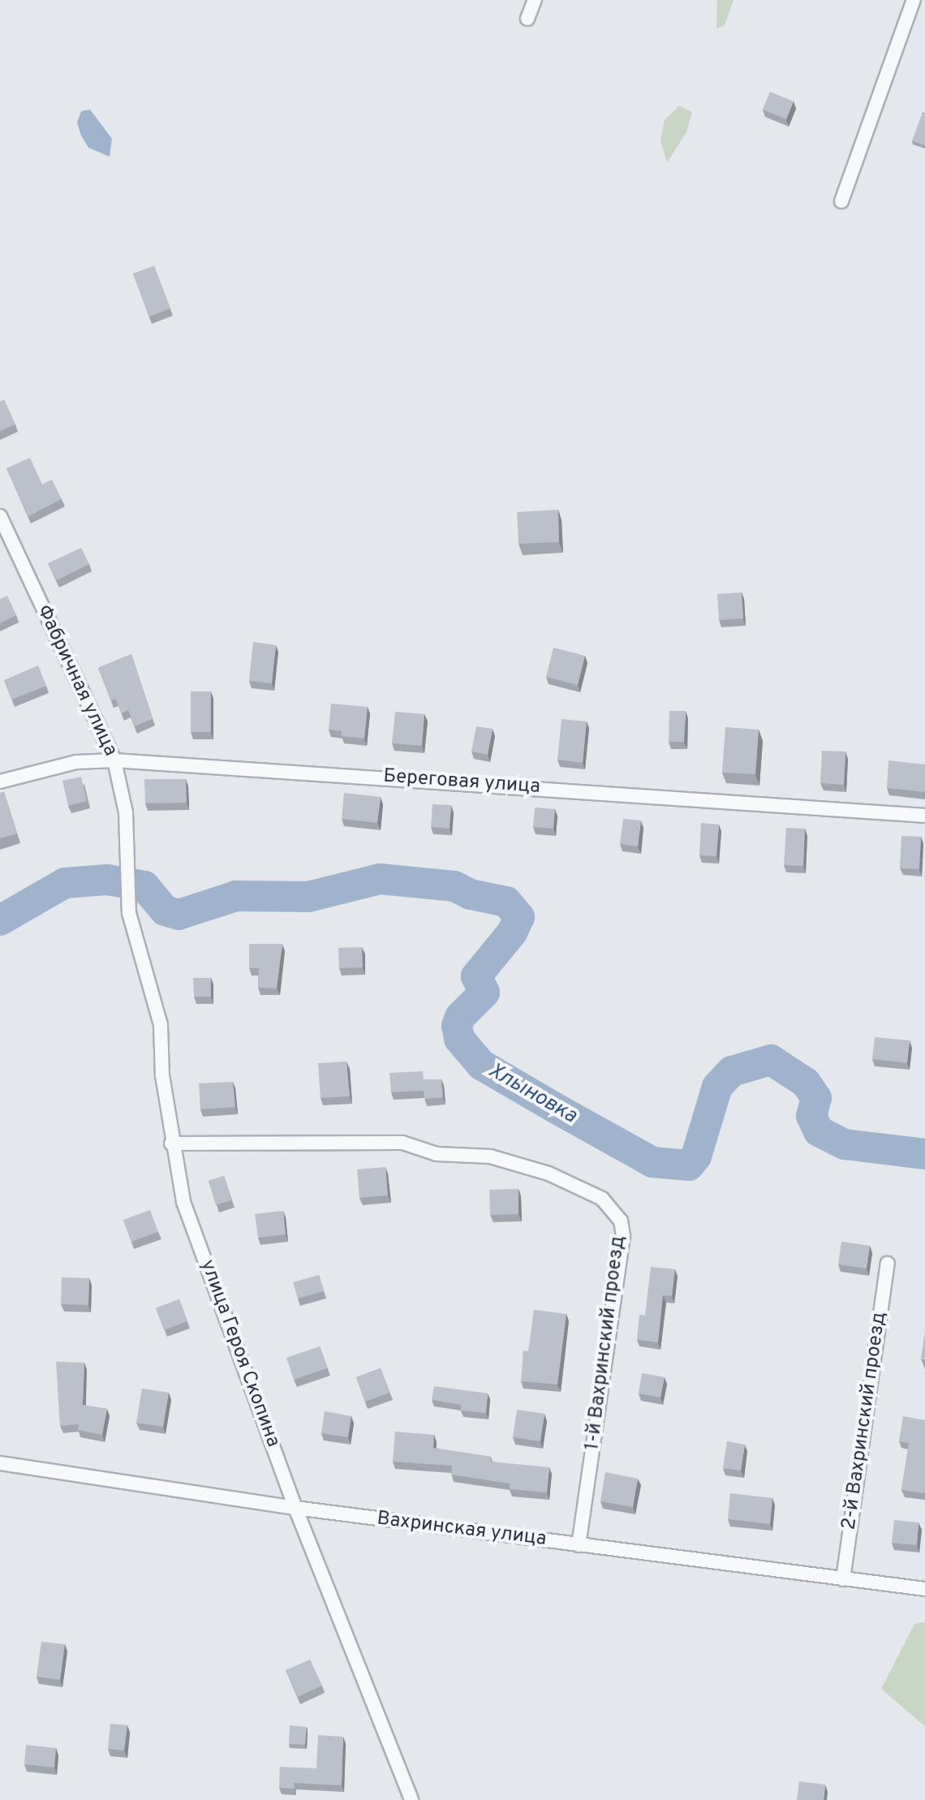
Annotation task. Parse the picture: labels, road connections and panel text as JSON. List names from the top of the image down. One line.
{"streets":{"street":["Фабричная улица","Береговая улица","1-й Вахринский проезд","улица Героя Скопина","2-й Вахринский проезд","Вахринская улица"]},"crossings":[["Фабричная улица","Береговая улица"],["Фабричная улица","улица Героя Скопина"],["1-й Вахринский проезд","улица Героя Скопина"],["1-й Вахринский проезд","Вахринская улица"],["улица Героя Скопина","Вахринская улица"],["2-й Вахринский проезд","Вахринская улица"]],"water":["Хлыновка"]}
